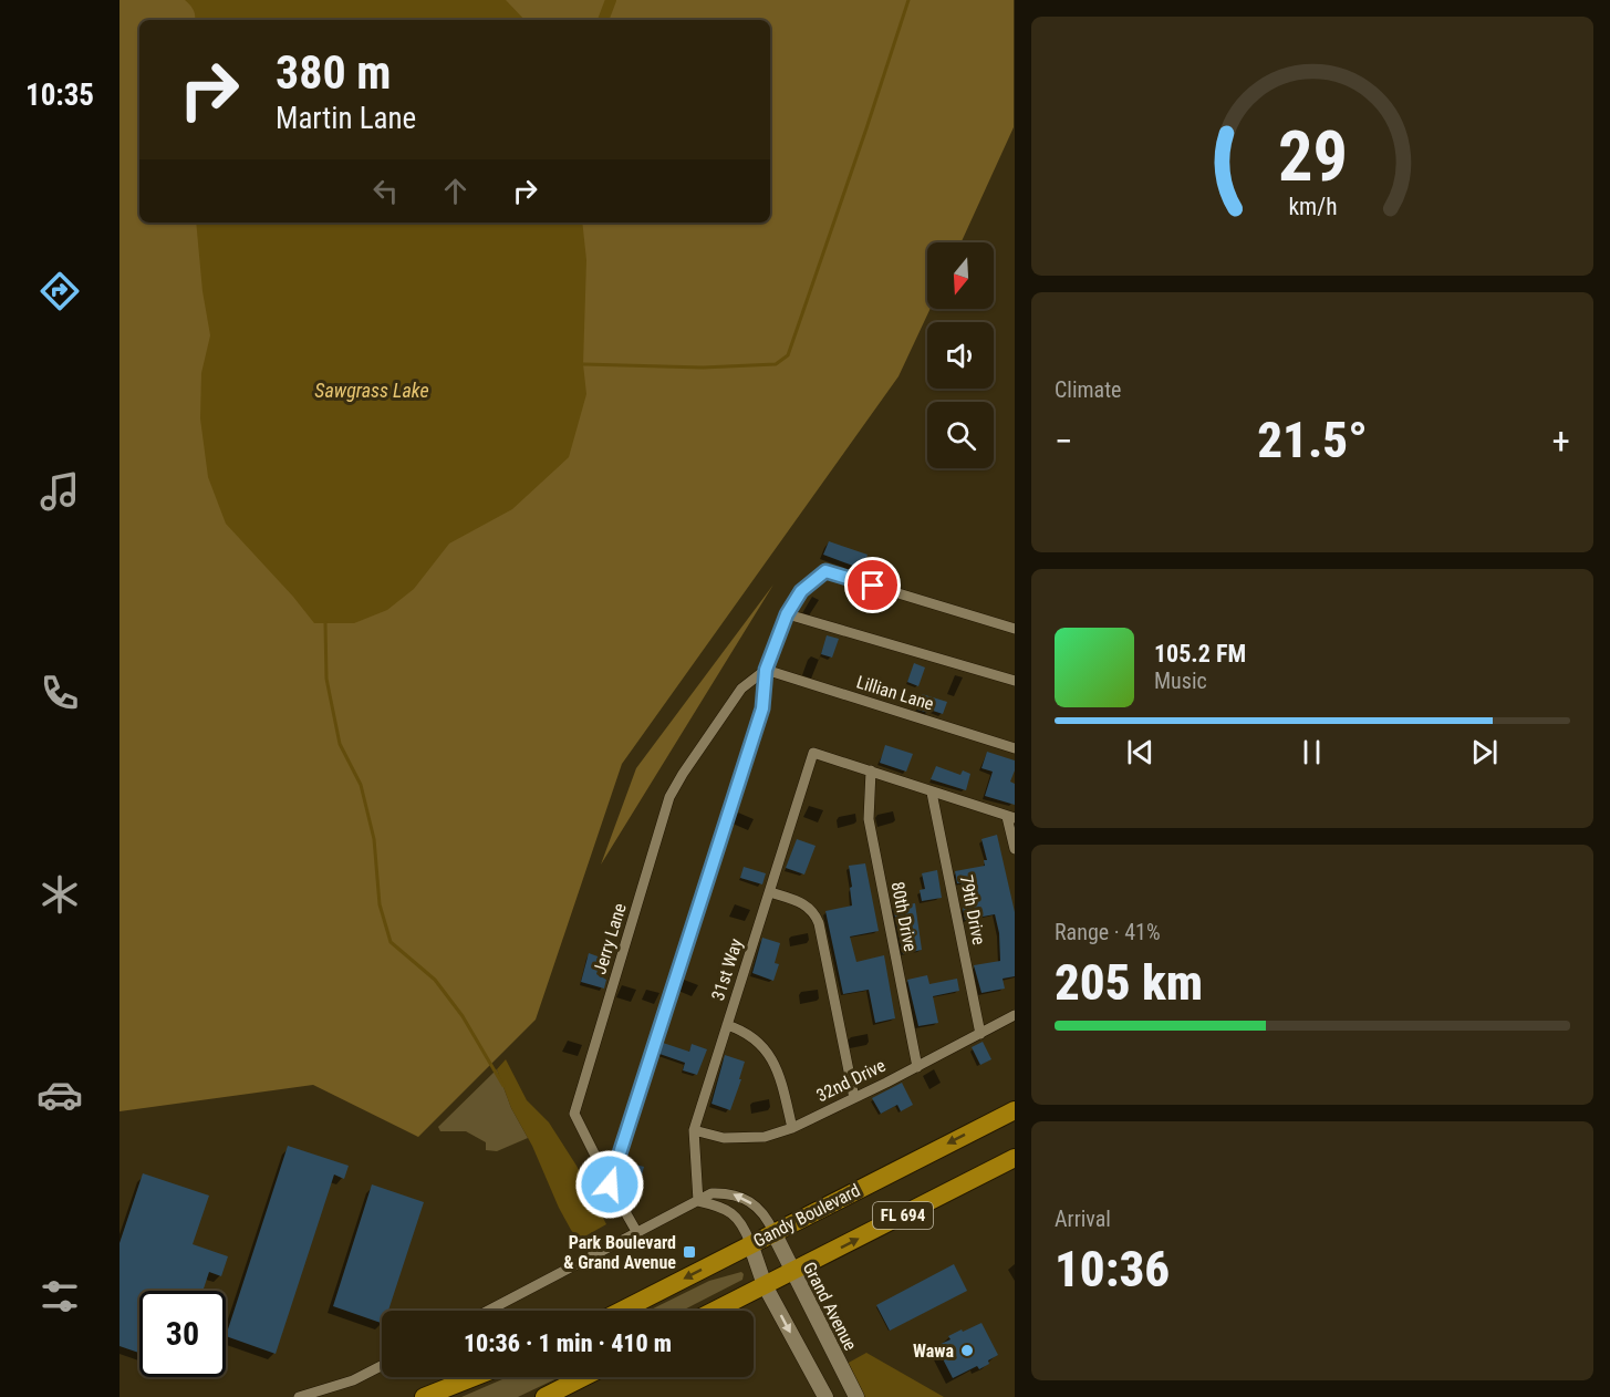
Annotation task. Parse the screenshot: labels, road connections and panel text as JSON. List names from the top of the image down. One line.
{"streets":{"highway":["Gandy Boulevard","FL 694"],"street":["Lillian Lane","79th Drive","80th Drive","Jerry Lane","31st Way","32nd Drive","Grand Avenue"]},"crossings":[["Lillian Lane","Jerry Lane"],["79th Drive","32nd Drive"],["80th Drive","31st Way"],["80th Drive","32nd Drive"],["31st Way","32nd Drive"],["Gandy Boulevard","Grand Avenue"],["FL 694","Grand Avenue"]],"water":["Sawgrass Lake"],"places":{"transit":["Park Boulevard & Grand Avenue"],"other":["Wawa"]},"north":"bottom","page":{"tabs":"10:35","turn":["380 m","Martin Lane"],"tile":["Climate",["Range · 41%","205 km"],["Arrival","10:36"]],"heat":["−","21.5°","+"],"song":["105.2 FM","Music"],"limit":"30","trip":"10:36 · 1 min · 410 m","gauge":["29","km/h"]}}
